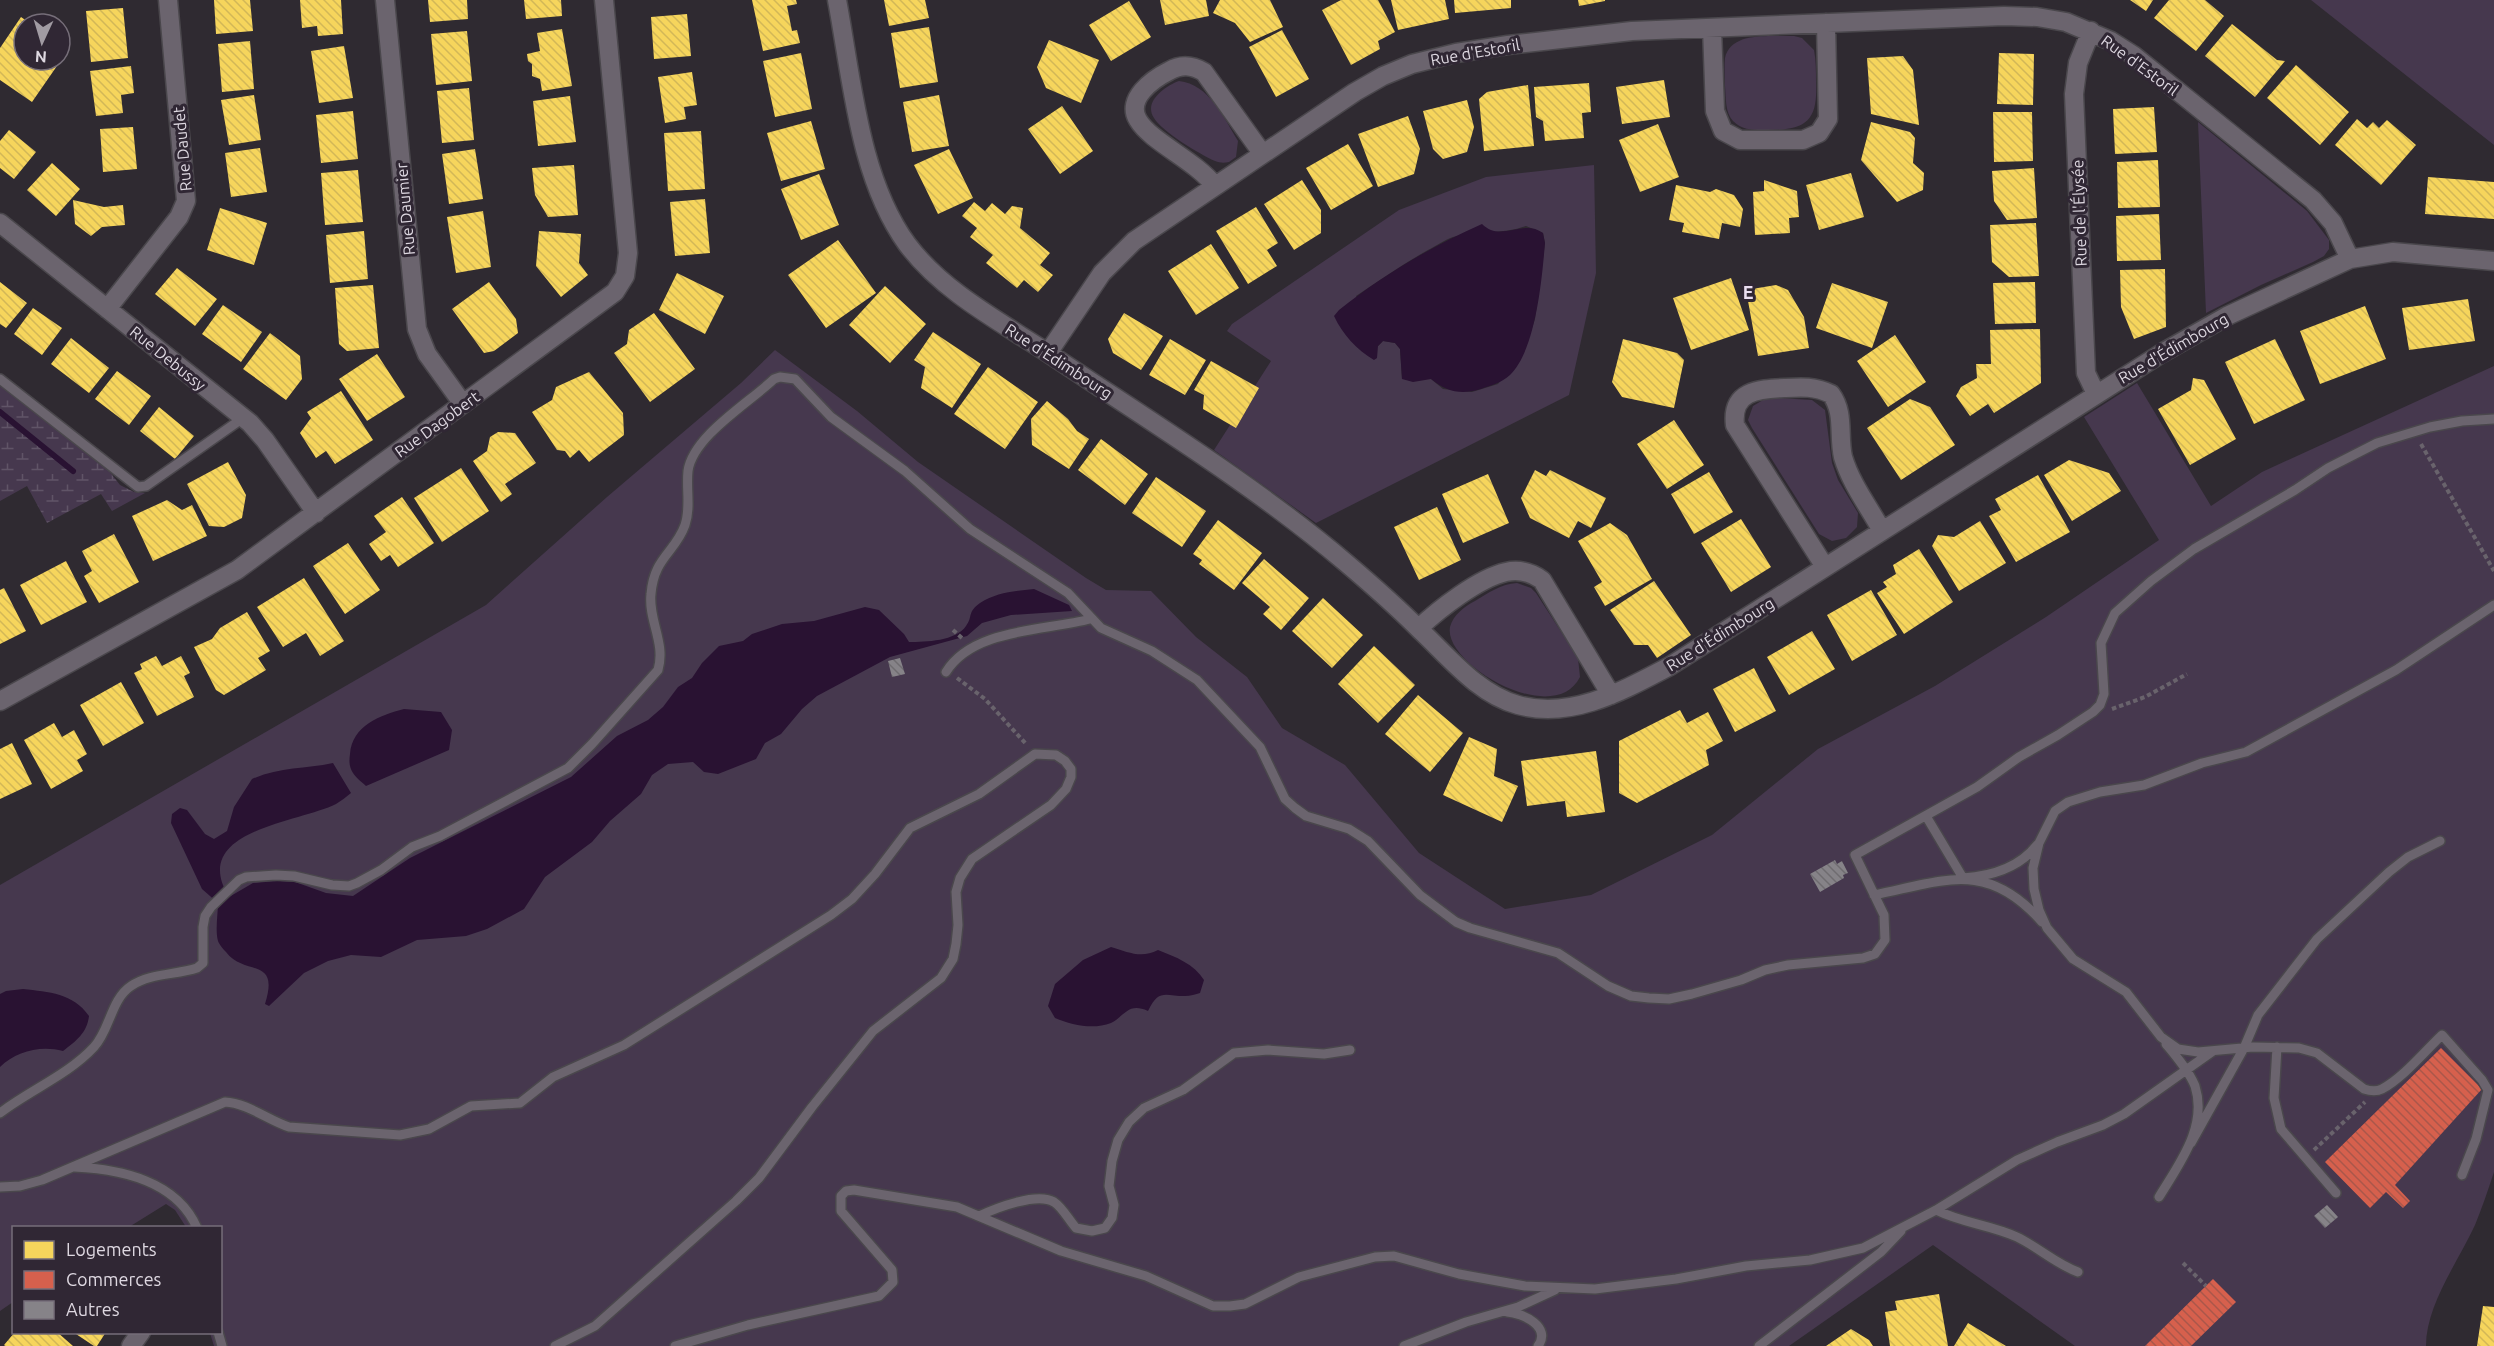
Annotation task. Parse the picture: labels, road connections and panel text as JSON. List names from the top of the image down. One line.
{"streets":{"street":["Rue d'Estoril","Rue Daudet","Rue Daumier","Rue de l'Élysée","Rue d'Édimbourg","Rue Debussy","Rue Dagobert"]},"crossings":[["Rue d'Estoril","Rue de l'Élysée"],["Rue d'Estoril","Rue d'Édimbourg"],["Rue Daudet","Rue Debussy"],["Rue Daumier","Rue Dagobert"],["Rue de l'Élysée","Rue d'Édimbourg"],["Rue Debussy","Rue Dagobert"]],"districts":["E"],"legend":["Logements","Commerces","Autres"],"north":"bottom"}
